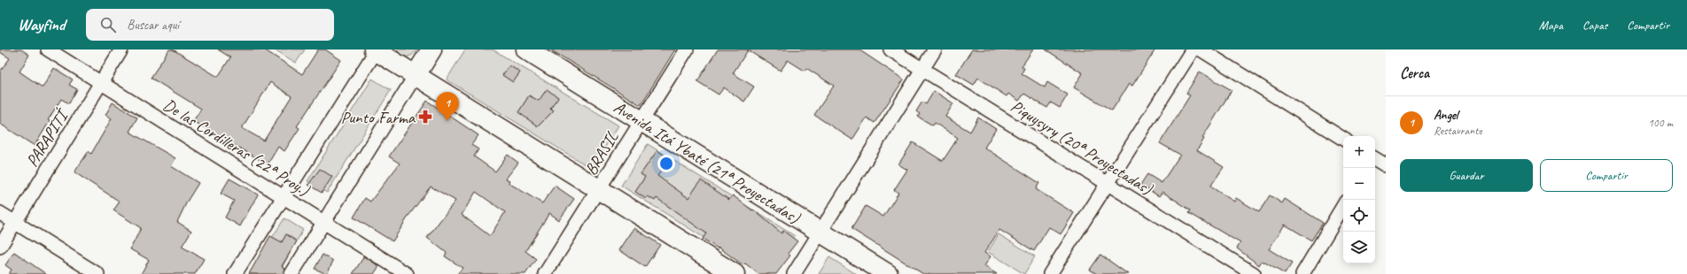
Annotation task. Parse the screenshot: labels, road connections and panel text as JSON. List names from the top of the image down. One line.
{"streets":{"main road":["Avenida Itá Ybaté (21ª Proyectadas)"],"street":["PARAPITÍ","De las Cordilleras (22ª Proy.)","Piquysyry (20ª Proyectadas)","BRASIL"]},"crossings":[["PARAPITÍ","De las Cordilleras (22ª Proy.)"],["BRASIL","Avenida Itá Ybaté (21ª Proyectadas)"]],"places":{"pharmacy":["Punto Farma"]},"page":{"header":"Wayfind","search":"Buscar aquí","nav":["Mapa","Capas","Compartir"],"heading":"Cerca","pins":"1","list":[{"mark":"1","name":"Angel","note":"Restaurante","value":"100 m"}],"map_buttons":["+","−"],"buttons":["Guardar","Compartir"]}}
